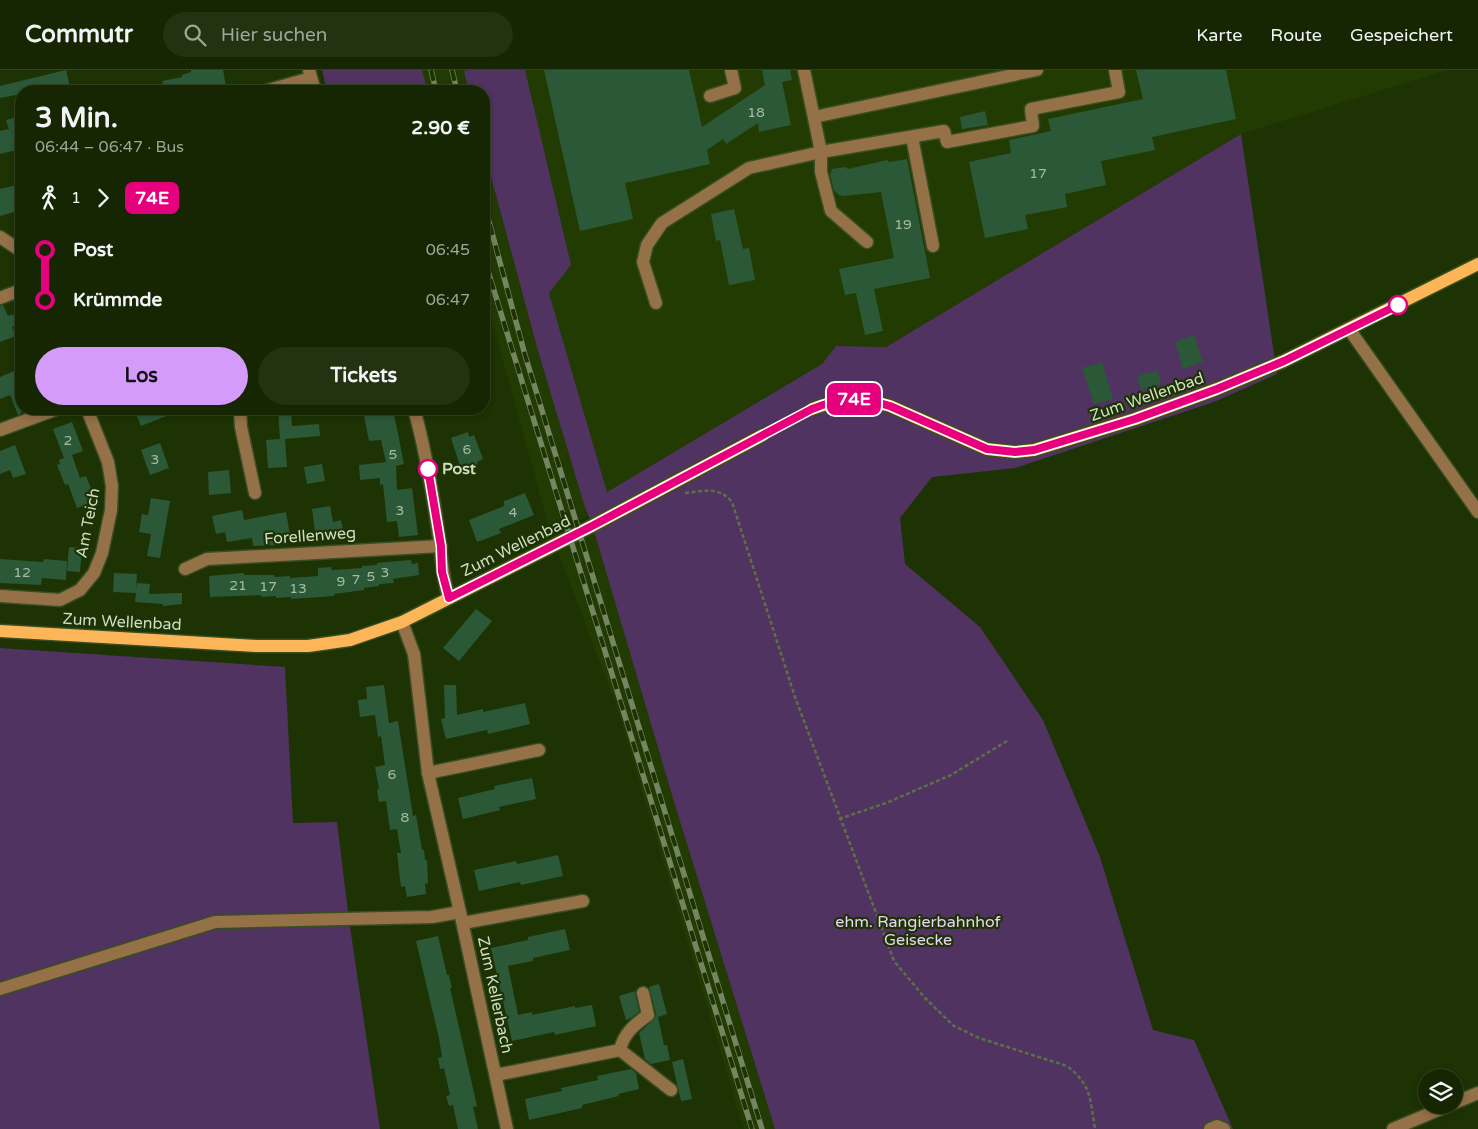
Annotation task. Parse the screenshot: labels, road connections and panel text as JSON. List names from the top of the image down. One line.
{"streets":{"main road":["Zum Wellenbad"],"street":["Am Teich","Forellenweg","Zum Kellerbach"]},"crossings":[["Zum Wellenbad","Zum Kellerbach"]],"parks":["ehm. Rangierbahnhof Geisecke"],"places":["Post"],"lines":["bus line 74E"],"house_numbers":["18","17","19","2","6","5","3","3","4","12","3","5","7","9","21","17","13","6","8"],"page":{"header":"Commutr","search":"Hier suchen","nav":["Karte","Route","Gespeichert"],"on_map":"74E","heading":["3 Min.","06:44 – 06:47 · Bus","2.90 €"],"legs":["1","74E"],"list":[{"name":"Post","value":"06:45"},{"name":"Krümmde","value":"06:47"}],"buttons":["Los","Tickets"]}}
